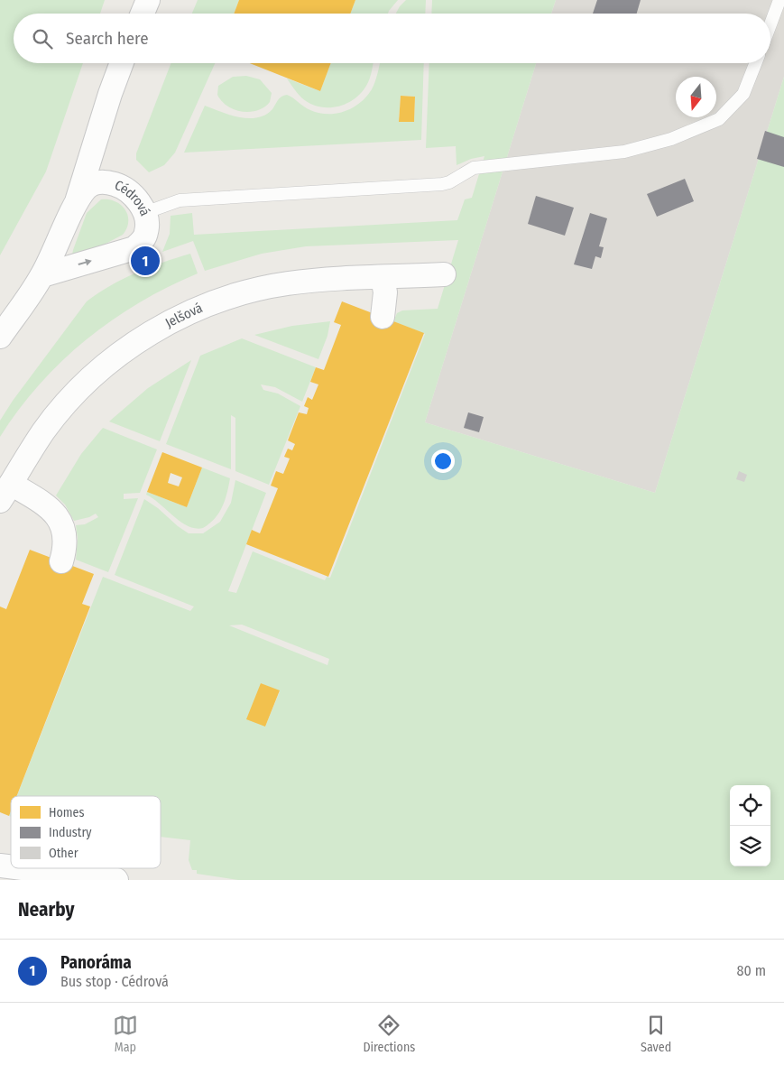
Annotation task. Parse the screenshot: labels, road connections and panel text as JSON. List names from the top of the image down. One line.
{"streets":{"street":["Cédrová","Jelšová"]},"legend":["Homes","Industry","Other"],"north":"bottom","page":{"search":"Search here","pins":"1","heading":"Nearby","list":[{"mark":"1","name":"Panoráma","note":"Bus stop · Cédrová","value":"80 m"}],"nav":["Map","Directions","Saved"]}}
